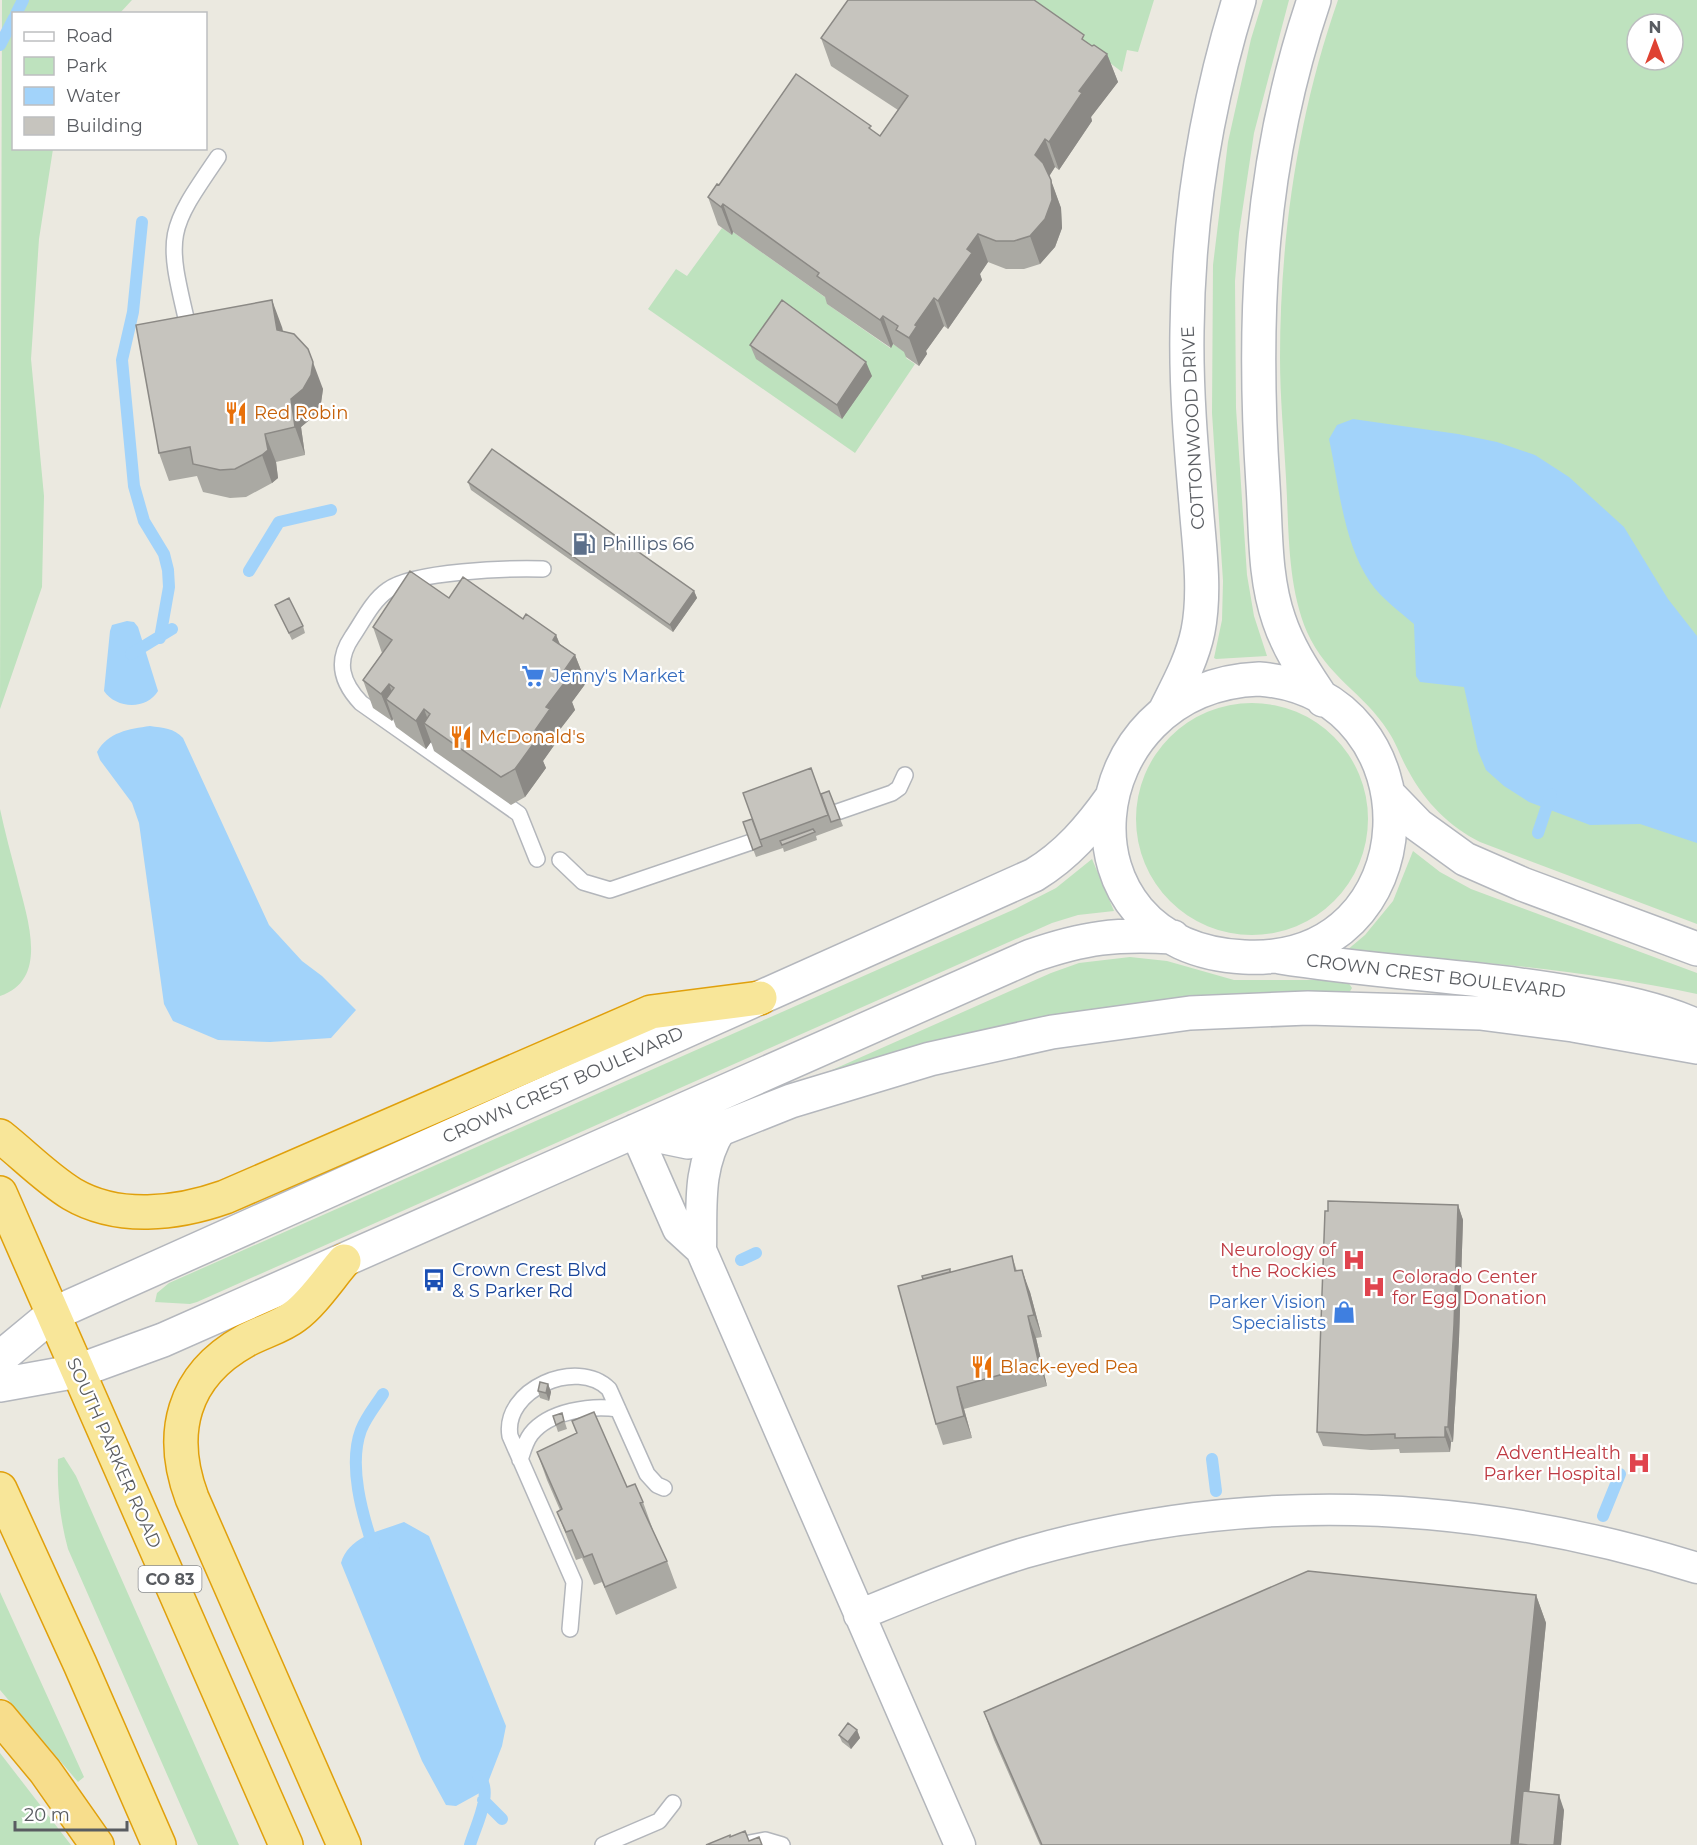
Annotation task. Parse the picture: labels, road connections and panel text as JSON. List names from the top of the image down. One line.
{"streets":{"highway":["SOUTH PARKER ROAD","CO 83"],"main road":["COTTONWOOD DRIVE","CROWN CREST BOULEVARD"]},"crossings":[["CROWN CREST BOULEVARD","SOUTH PARKER ROAD"]],"places":{"restaurant":["Red Robin","McDonald's","Black-eyed Pea"],"fuel station":["Phillips 66"],"supermarket":["Jenny's Market"],"hospital":["Neurology of the Rockies","Colorado Center for Egg Donation","AdventHealth Parker Hospital"],"bus stop":["Crown Crest Blvd & S Parker Rd"],"shop":["Parker Vision Specialists"]},"legend":["Road","Park","Water","Building"],"scale_bar":"20 m","north":"top"}
